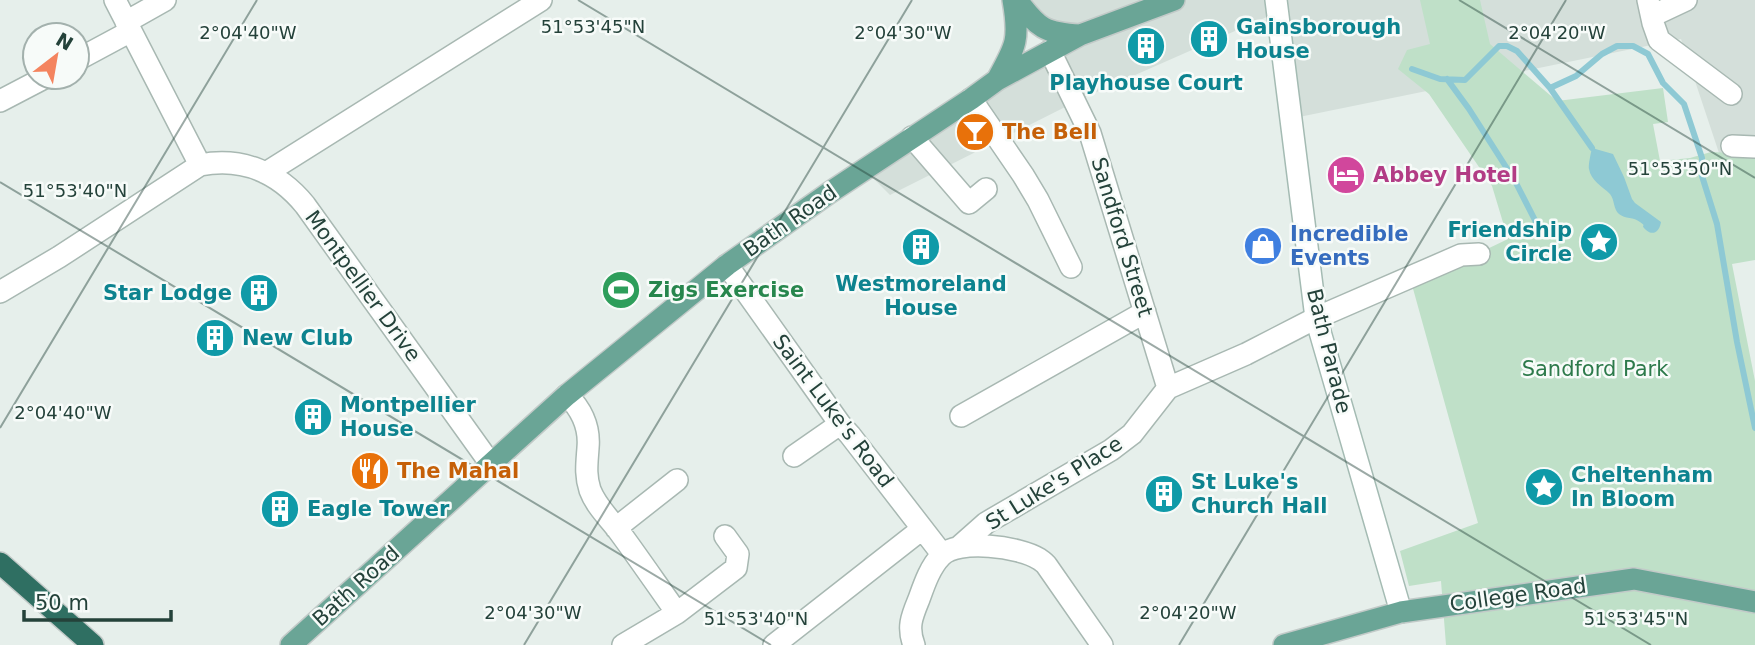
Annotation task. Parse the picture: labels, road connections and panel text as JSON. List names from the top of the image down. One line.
{"streets":{"main road":["Bath Road","College Road"],"street":["Sandford Street","Montpellier Drive","Bath Parade","Saint Luke's Road","St Luke's Place"]},"crossings":[["Bath Road","Sandford Street"],["Bath Road","Montpellier Drive"],["Bath Road","Saint Luke's Road"],["Sandford Street","St Luke's Place"],["Bath Parade","St Luke's Place"],["Bath Parade","College Road"],["Saint Luke's Road","St Luke's Place"]],"parks":["Sandford Park"],"places":{"building":["Gainsborough House","Playhouse Court","Westmoreland House","Star Lodge","New Club","Montpellier House","St Luke's Church Hall","Eagle Tower"],"bar":["The Bell"],"hotel":["Abbey Hotel"],"place":["Friendship Circle","Cheltenham In Bloom"],"shop":["Incredible Events"],"sports":["Zigs Exercise"],"restaurant":["The Mahal"]},"scale_bar":"50 m","north":"top right","coordinates":["51°53'45\"N","2°04'40\"W","2°04'30\"W","2°04'20\"W","51°53'50\"N","51°53'40\"N"]}
